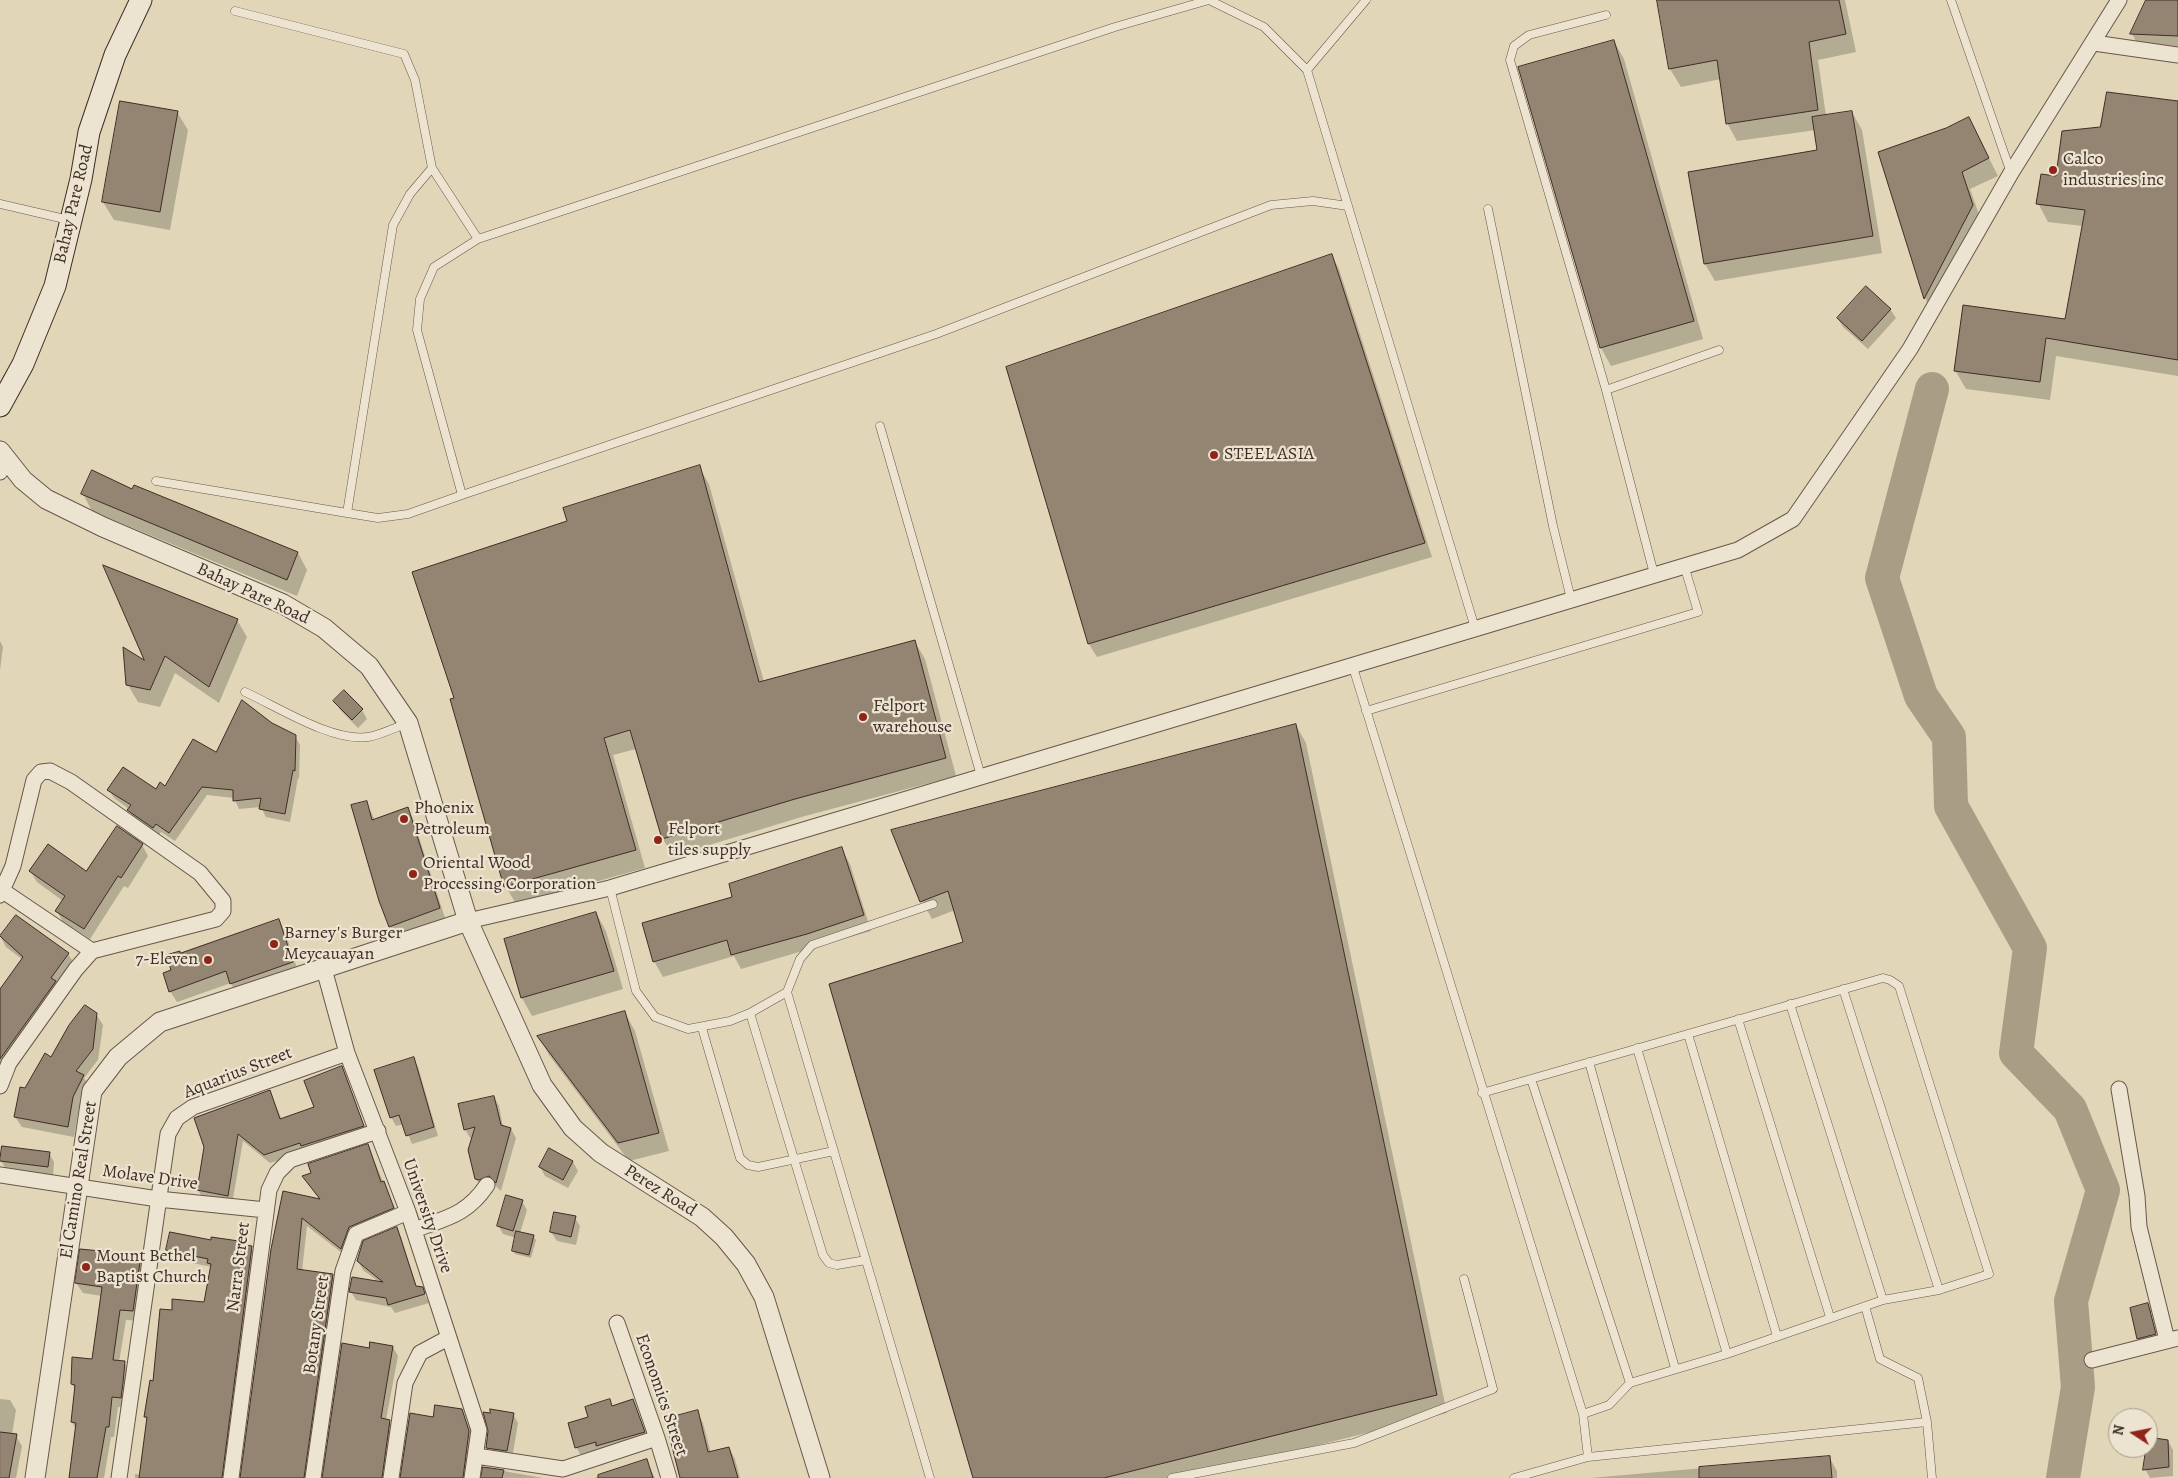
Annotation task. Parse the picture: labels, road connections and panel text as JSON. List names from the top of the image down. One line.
{"streets":{"main road":["Bahay Pare Road"],"street":["Aquarius Street","Molave Drive","El Camino Real Street","Perez Road","University Drive","Narra Street","Botany Street","Economics Street"]},"crossings":[["Bahay Pare Road","El Camino Real Street"],["Bahay Pare Road","Perez Road"],["Aquarius Street","Molave Drive"],["Aquarius Street","University Drive"],["Molave Drive","El Camino Real Street"],["Molave Drive","Narra Street"],["El Camino Real Street","Perez Road"],["El Camino Real Street","University Drive"],["University Drive","Narra Street"],["University Drive","Botany Street"]],"places":["Calco industries inc","STEEL ASIA","Felport warehouse","Phoenix Petroleum","Felport tiles supply","Oriental Wood Processing Corporation","Barney's Burger Meycauayan","7-Eleven","Mount Bethel Baptist Church"],"north":"left"}
